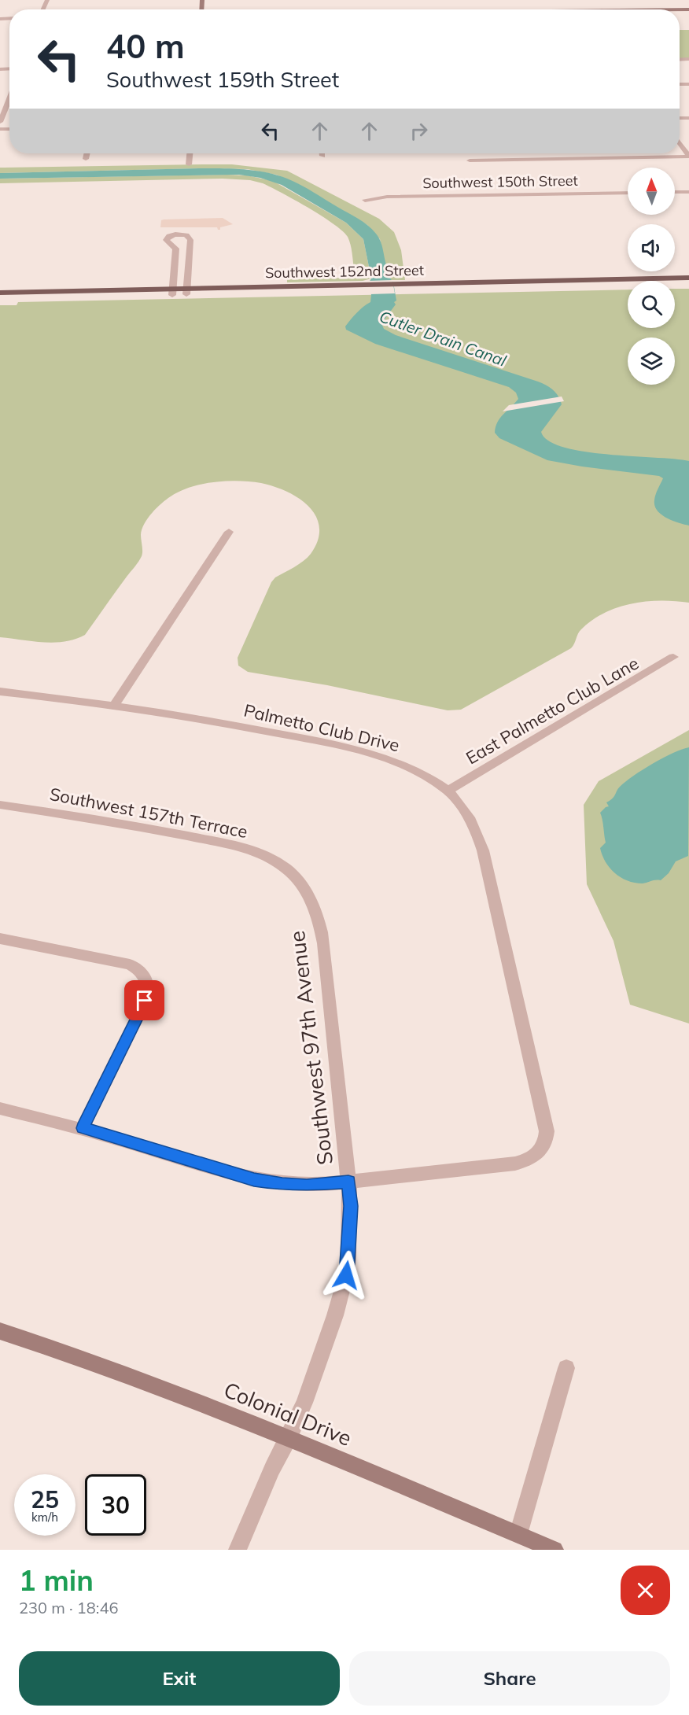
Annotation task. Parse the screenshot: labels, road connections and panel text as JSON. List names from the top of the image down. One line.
{"streets":{"main road":["Southwest 152nd Street"],"street":["Southwest 150th Street","East Palmetto Club Lane","Palmetto Club Drive","Southwest 157th Terrace","Southwest 97th Avenue","Colonial Drive"]},"crossings":[["East Palmetto Club Lane","Palmetto Club Drive"],["Palmetto Club Drive","Southwest 97th Avenue"],["Southwest 157th Terrace","Southwest 97th Avenue"],["Southwest 97th Avenue","Colonial Drive"]],"water":["Cutler Drain Canal"],"north":"top","page":{"turn":["40 m","Southwest 159th Street"],"speed":"25 km/h","limit":"30","heading":["1 min","230 m · 18:46"],"buttons":["Exit","Share"]}}
